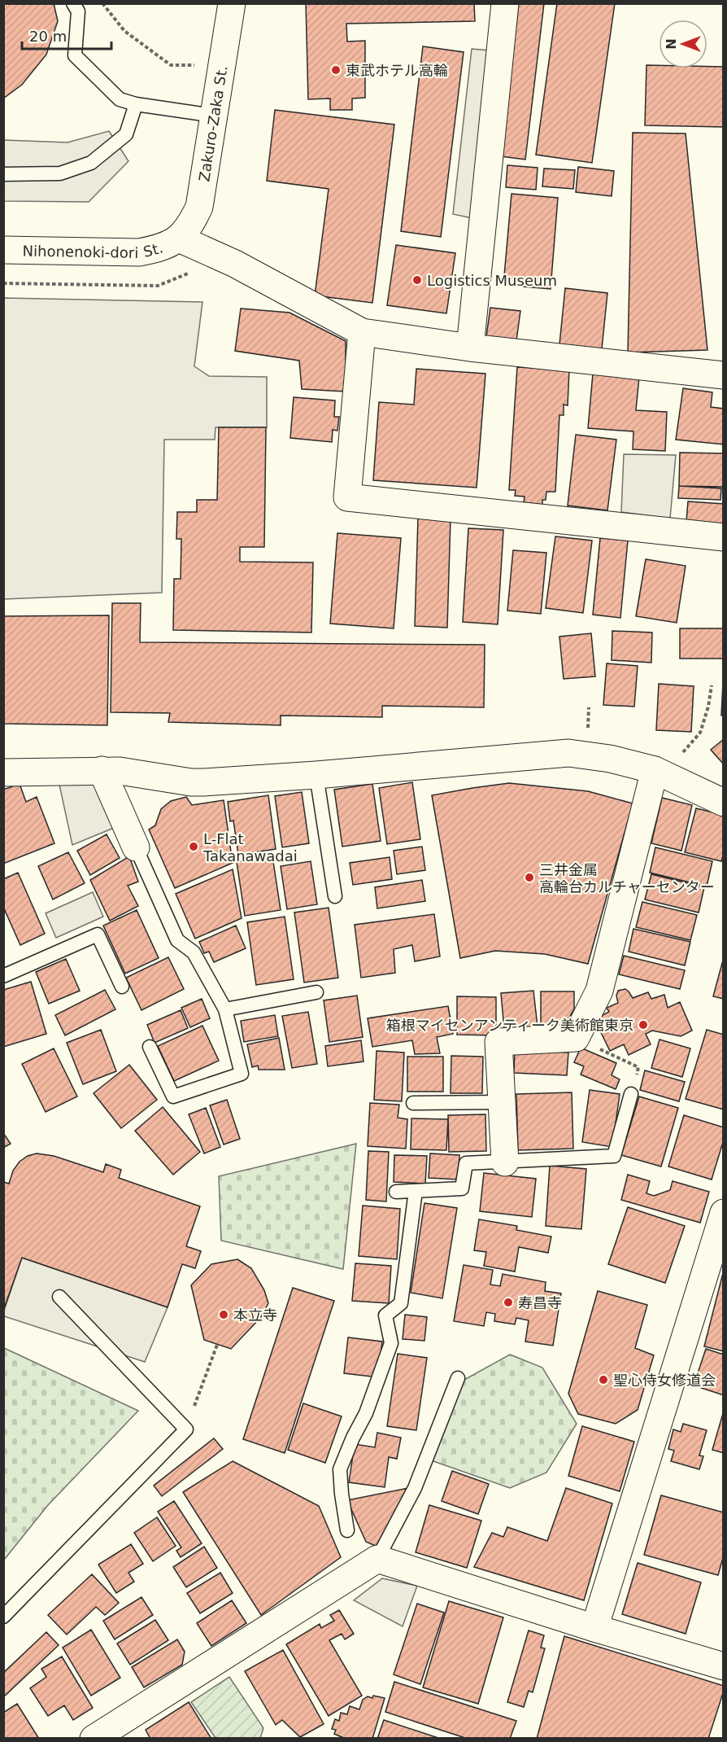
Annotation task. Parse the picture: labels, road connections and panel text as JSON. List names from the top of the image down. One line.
{"streets":{"street":["Zakuro-Zaka St.","Nihonenoki-dori St."]},"crossings":[["Zakuro-Zaka St.","Nihonenoki-dori St."]],"places":["東武ホテル高輪","Logistics Museum","L-Flat Takanawadai","三井金属 高輪台カルチャーセンター","箱根マイセンアンティーク美術館東京","寿昌寺","本立寺","聖心侍女修道会"],"scale_bar":"20 m","north":"left"}
